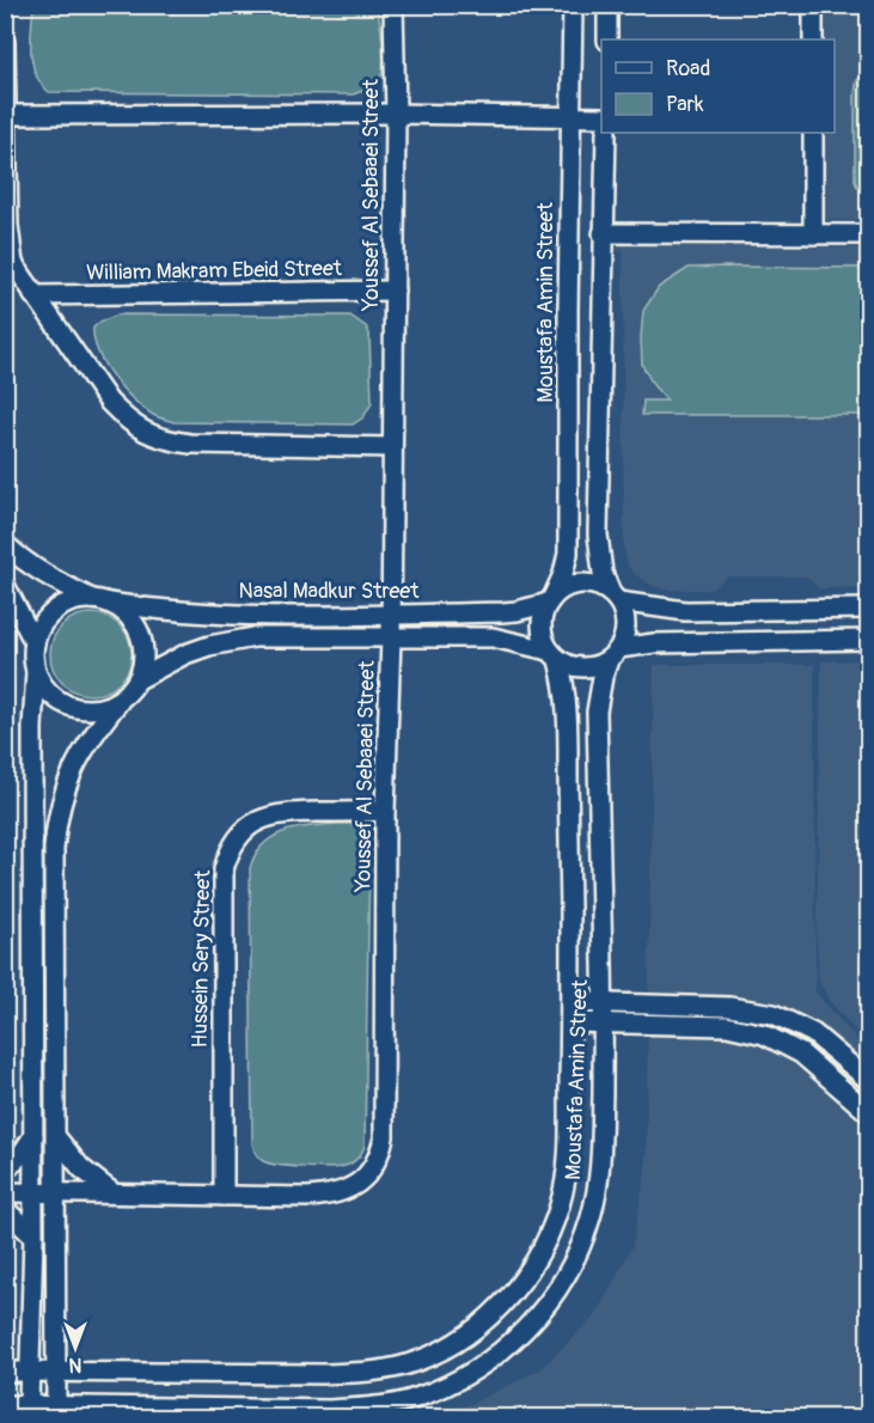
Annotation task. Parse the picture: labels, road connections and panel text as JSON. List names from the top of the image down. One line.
{"streets":{"street":["Youssef Al Sebaaei Street","William Makram Ebeid Street","Moustafa Amin Street","Nasal Madkur Street","Hussein Sery Street"]},"crossings":[["Youssef Al Sebaaei Street","William Makram Ebeid Street"],["Youssef Al Sebaaei Street","Nasal Madkur Street"],["Youssef Al Sebaaei Street","Hussein Sery Street"],["Moustafa Amin Street","Nasal Madkur Street"]],"legend":["Road","Park"],"north":"bottom"}
